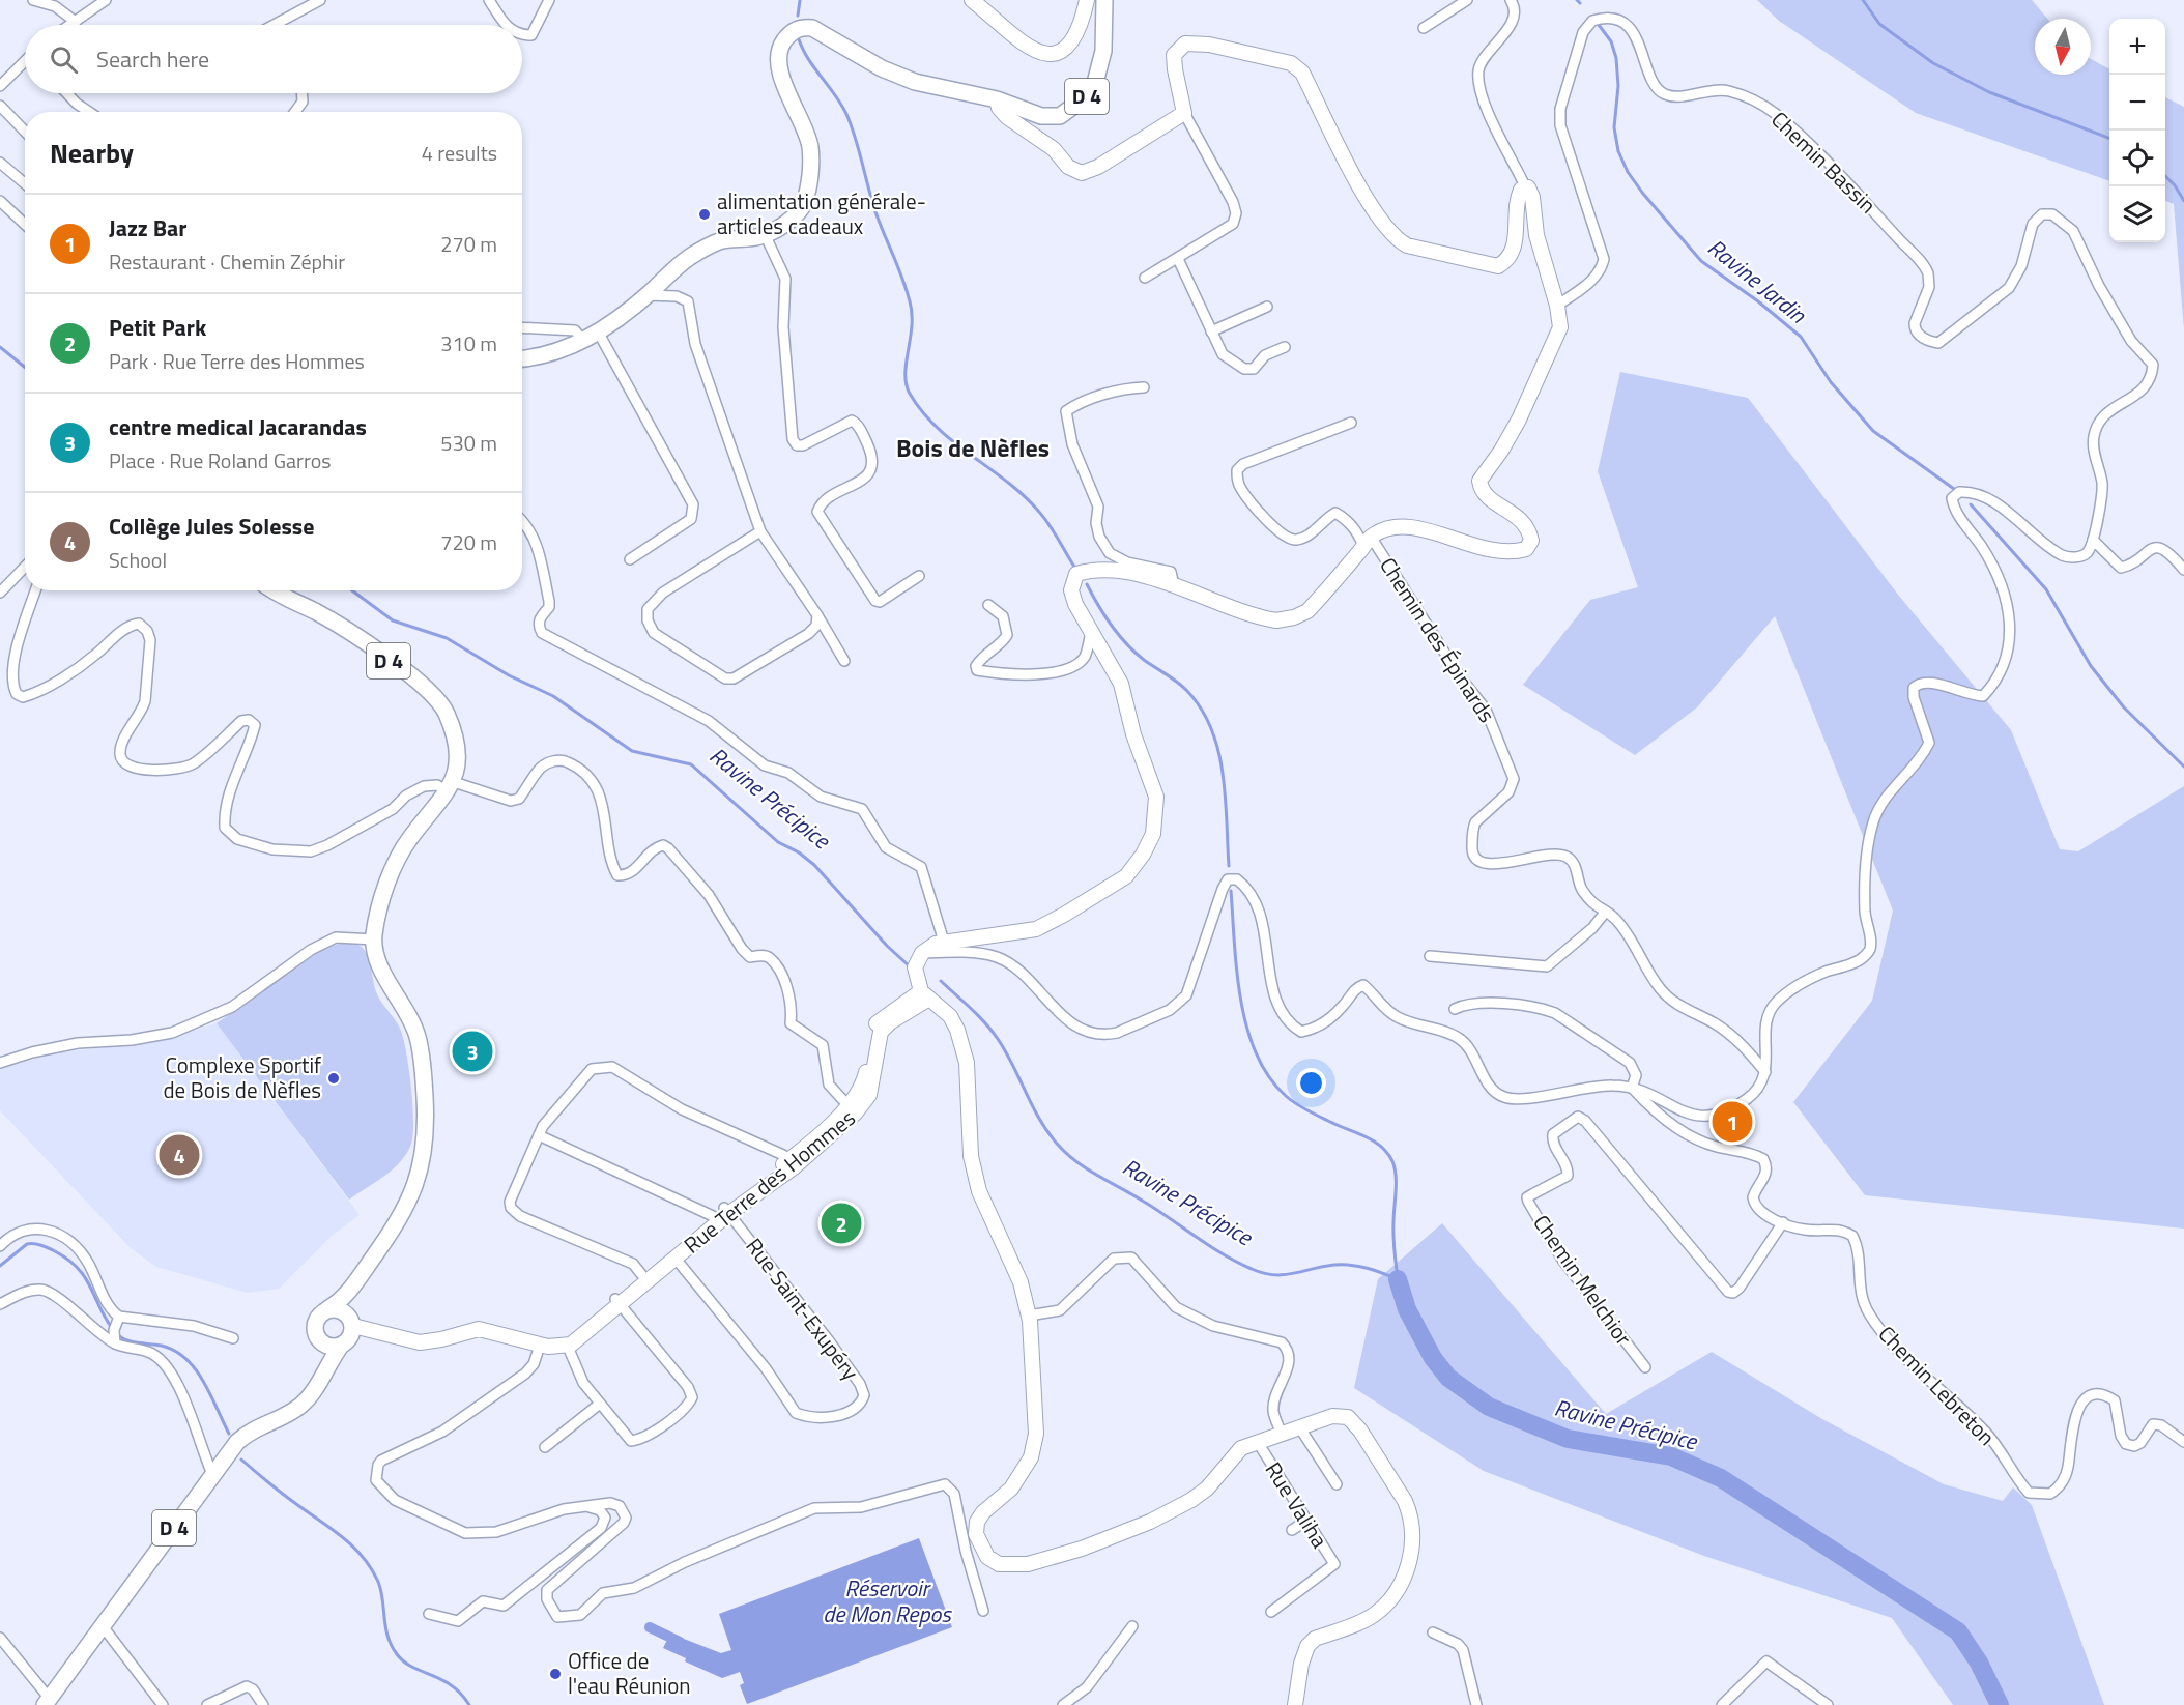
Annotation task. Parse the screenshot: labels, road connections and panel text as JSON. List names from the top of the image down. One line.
{"streets":{"main road":["D 4"],"street":["Chemin Bassin","Chemin des Épinards","Rue Terre des Hommes","Chemin Melchior","Rue Saint-Exupéry","Chemin Lebreton","Rue Valiha"]},"crossings":[["Rue Terre des Hommes","Rue Saint-Exupéry"],["Chemin Melchior","Chemin Lebreton"]],"districts":["Bois de Nèfles"],"water":["Ravine Jardin","Ravine Précipice","Réservoir de Mon Repos"],"places":["alimentation générale- articles cadeaux","Complexe Sportif de Bois de Nèfles","Office de l'eau Réunion"],"north":"bottom","page":{"map_buttons":["+","−"],"search":"Search here","heading":["Nearby","4 results"],"list":[{"mark":"1","name":"Jazz Bar","note":"Restaurant · Chemin Zéphir","value":"270 m"},{"mark":"2","name":"Petit Park","note":"Park · Rue Terre des Hommes","value":"310 m"},{"mark":"3","name":"centre medical Jacarandas","note":"Place · Rue Roland Garros","value":"530 m"},{"mark":"4","name":"Collège Jules Solesse","note":"School","value":"720 m"}],"pins":["3","1","4","2"]}}
